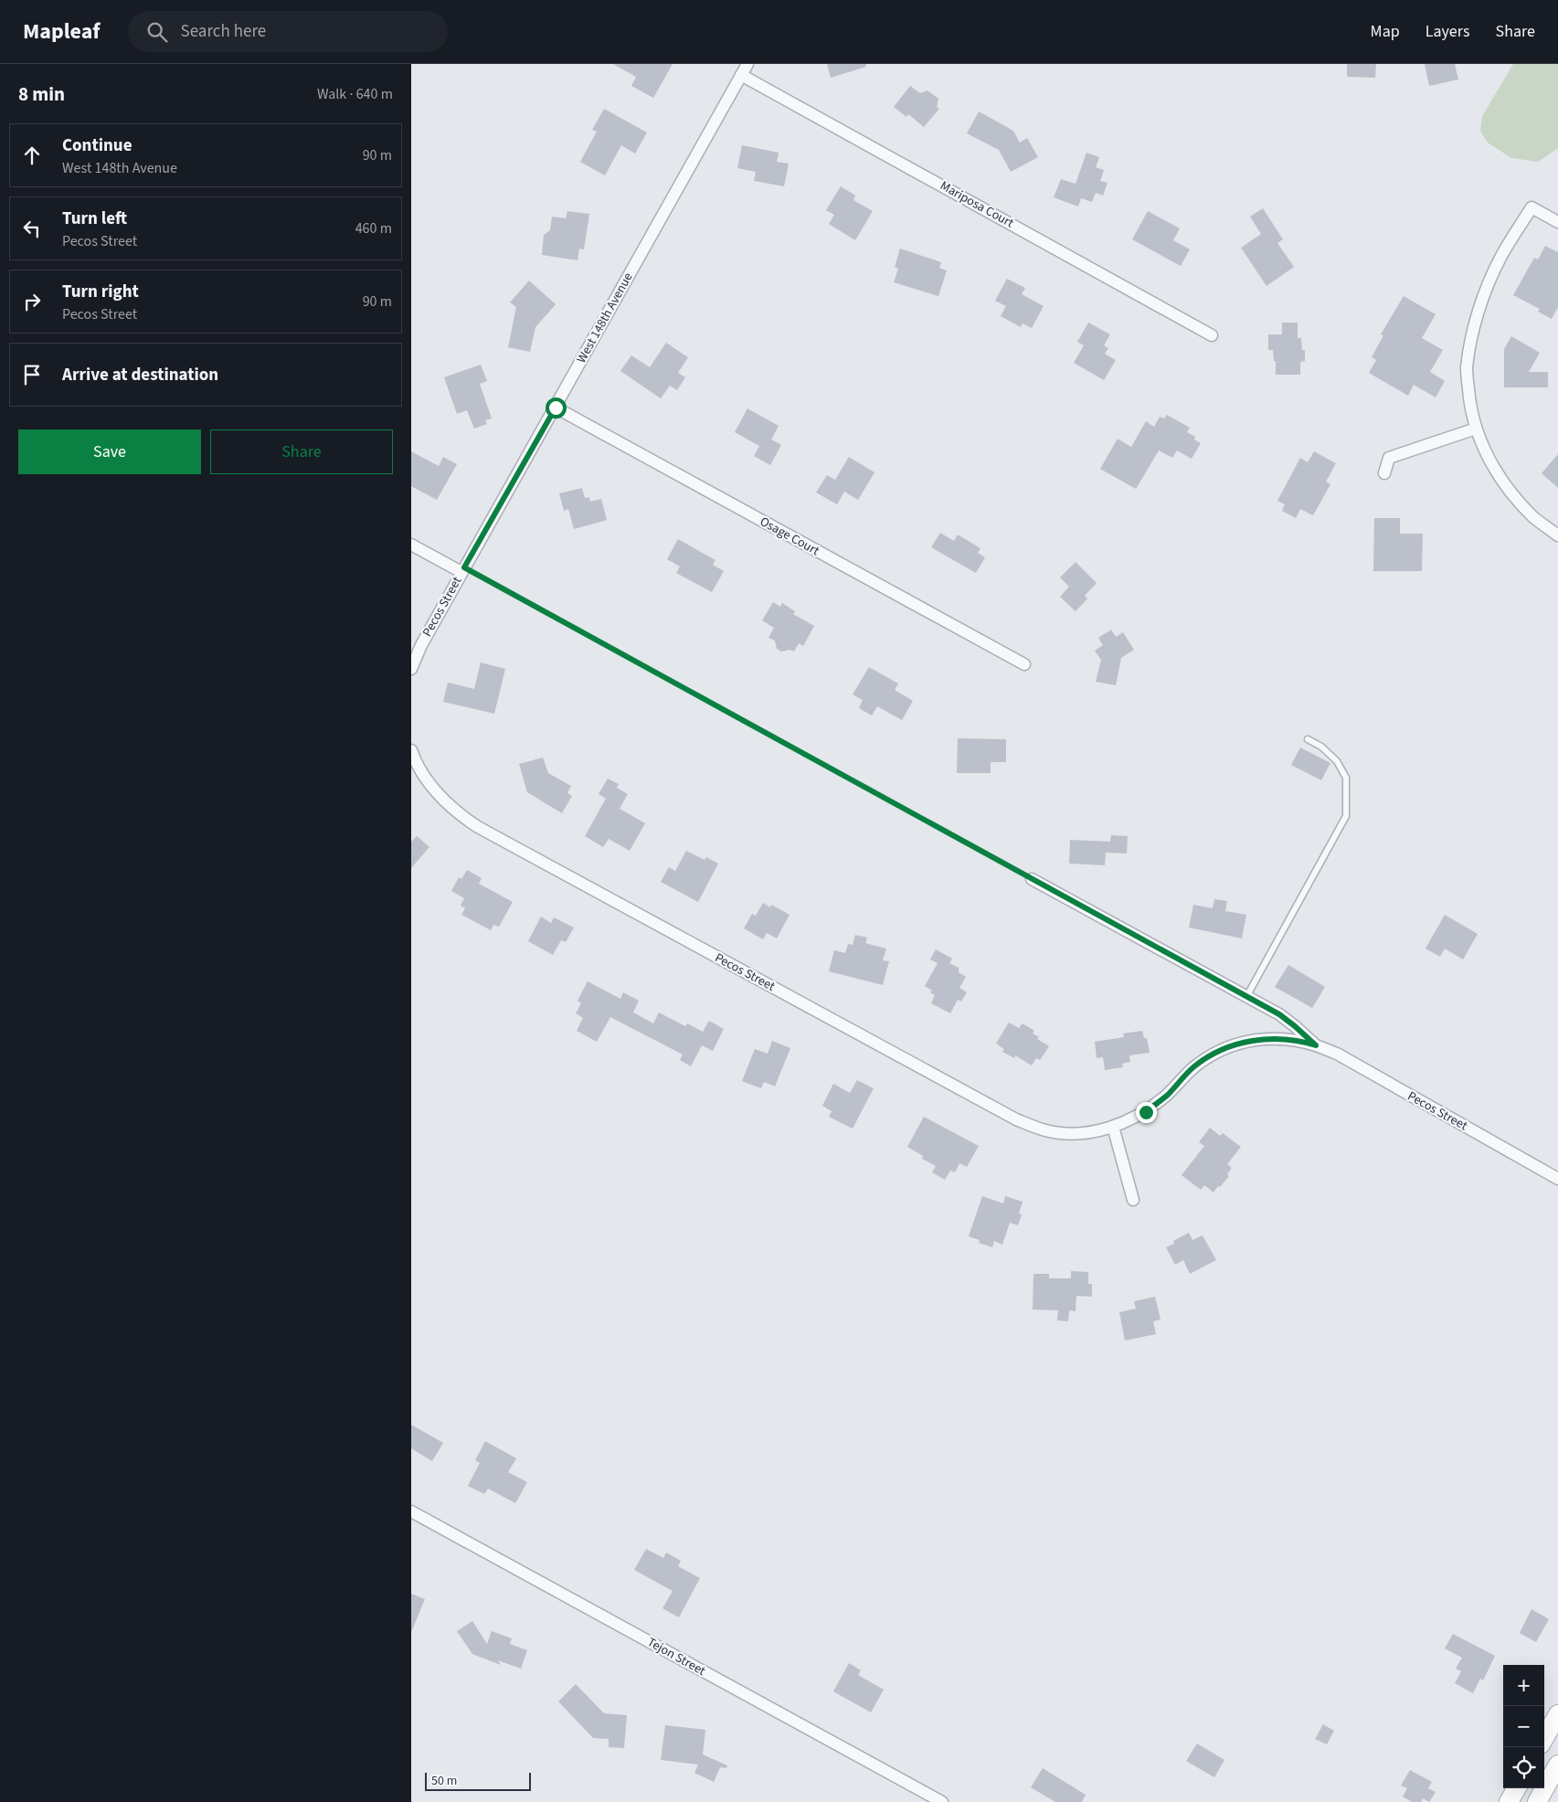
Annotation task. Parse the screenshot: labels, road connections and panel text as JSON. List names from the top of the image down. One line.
{"streets":{"street":["Mariposa Court","West 148th Avenue","Osage Court","Pecos Street","Tejon Street"]},"crossings":[["Mariposa Court","West 148th Avenue"],["West 148th Avenue","Osage Court"],["West 148th Avenue","Pecos Street"]],"scale_bar":"50 m","page":{"header":"Mapleaf","search":"Search here","nav":["Map","Layers","Share"],"heading":["8 min","Walk · 640 m"],"list":[["Continue","West 148th Avenue","90 m"],["Turn left","Pecos Street","460 m"],["Turn right","Pecos Street","90 m"],"Arrive at destination"],"buttons":["Save","Share"],"map_buttons":["+","−"],"scale":"50 m"}}
